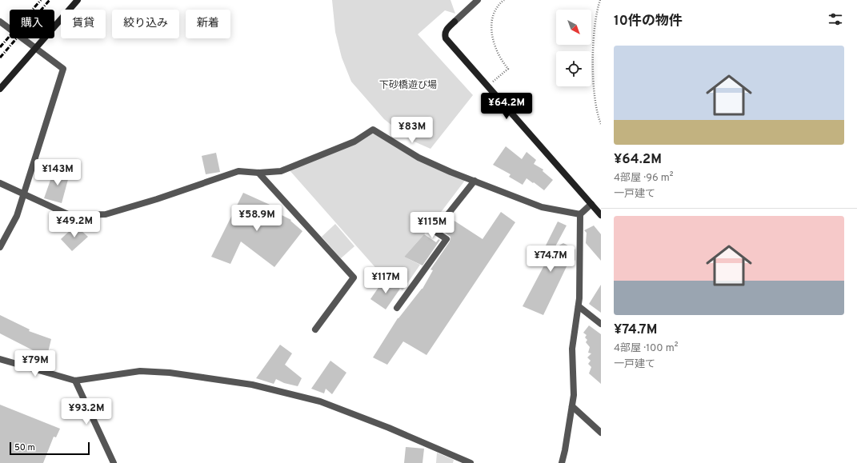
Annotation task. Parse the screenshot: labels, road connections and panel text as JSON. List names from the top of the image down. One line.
{"parks":["下砂橋遊び場"],"scale_bar":"50 m","north":"bottom right","page":{"heading":"10件の物件","chip":["購入","賃貸","絞り込み","新着"],"list":[{"name":"¥64.2M","note":"4部屋 · 96 m² · 一戸建て"},{"name":"¥74.7M","note":"4部屋 · 100 m² · 一戸建て"}],"price":["¥64.2M","¥83M","¥143M","¥58.9M","¥49.2M","¥115M","¥74.7M","¥117M","¥79M","¥93.2M"],"scale":"50 m"}}
